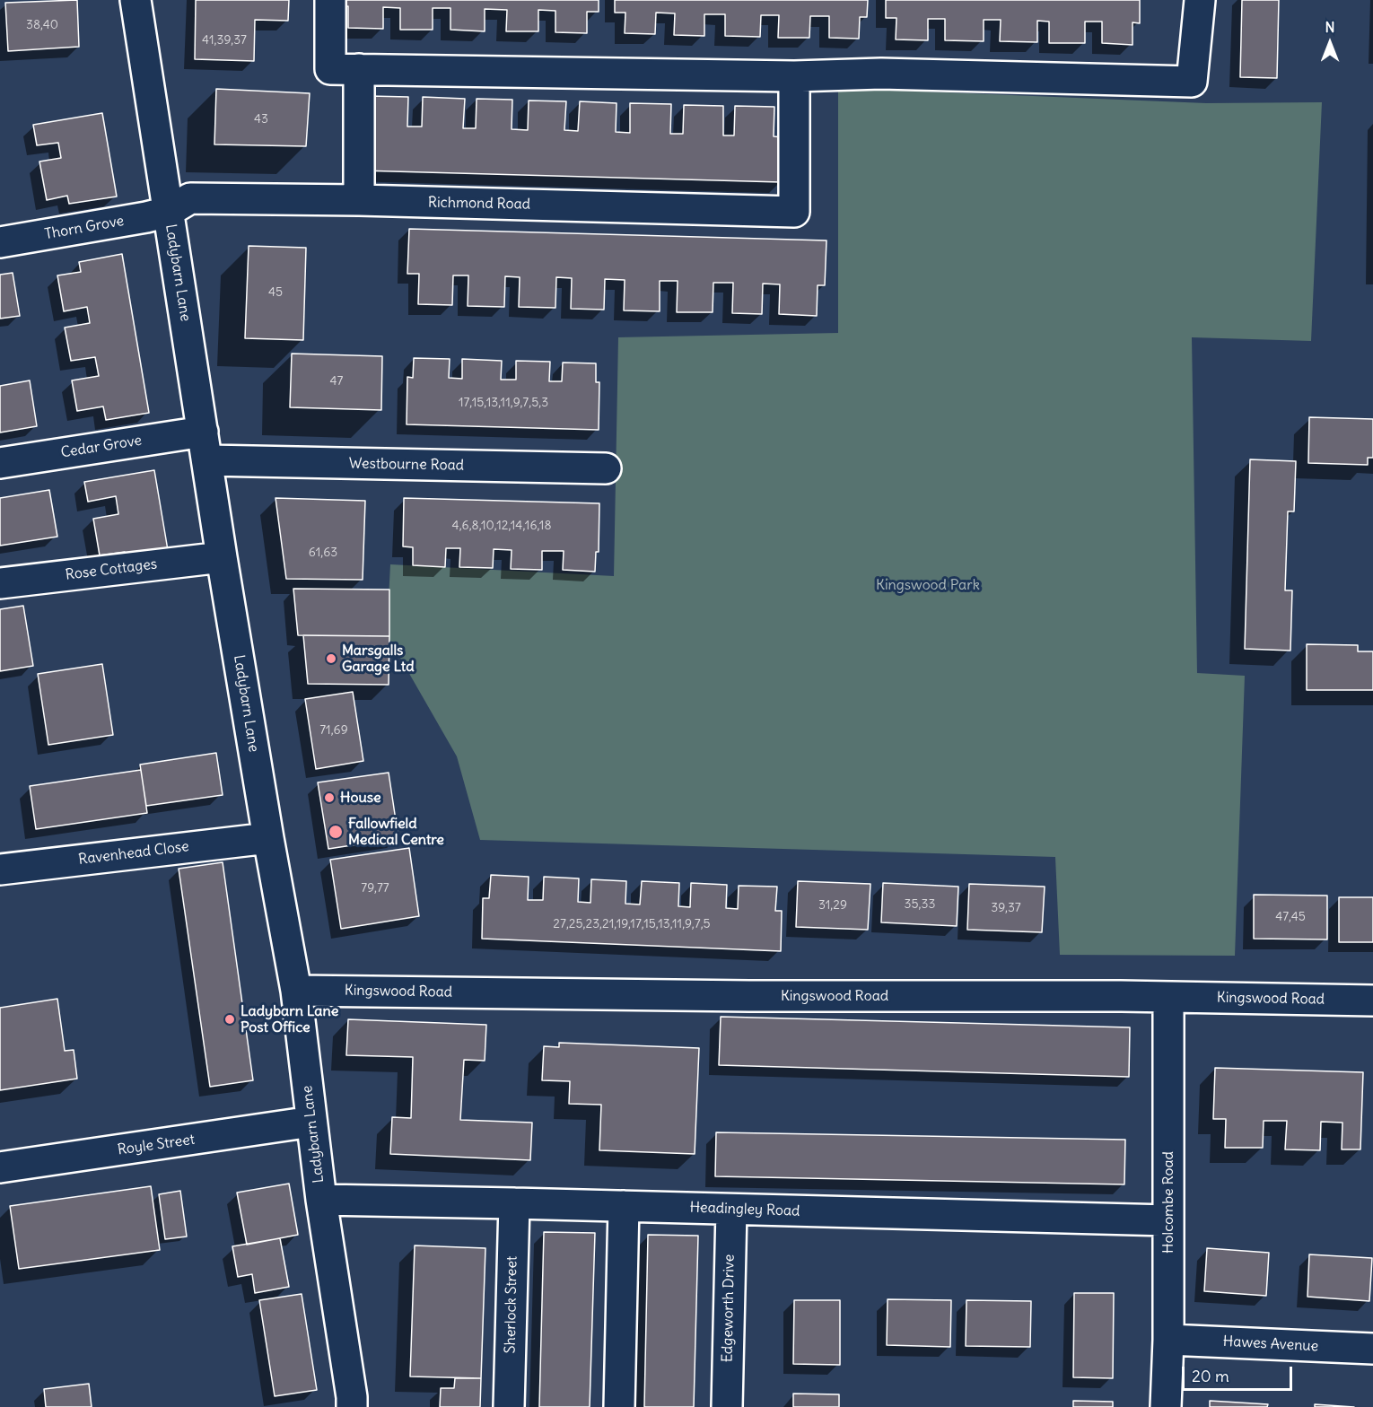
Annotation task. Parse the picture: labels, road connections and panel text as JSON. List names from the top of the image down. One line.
{"streets":{"street":["Richmond Road","Thorn Grove","Ladybarn Lane","Cedar Grove","Westbourne Road","Rose Cottages","Ravenhead Close","Kingswood Road","Royle Street","Holcombe Road","Headingley Road","Sherlock Street","Edgeworth Drive","Hawes Avenue"]},"crossings":[["Richmond Road","Thorn Grove"],["Richmond Road","Ladybarn Lane"],["Thorn Grove","Ladybarn Lane"],["Ladybarn Lane","Cedar Grove"],["Ladybarn Lane","Westbourne Road"],["Ladybarn Lane","Rose Cottages"],["Ladybarn Lane","Ravenhead Close"],["Ladybarn Lane","Kingswood Road"],["Ladybarn Lane","Royle Street"],["Ladybarn Lane","Headingley Road"],["Kingswood Road","Holcombe Road"],["Holcombe Road","Headingley Road"],["Holcombe Road","Hawes Avenue"],["Headingley Road","Sherlock Street"],["Headingley Road","Edgeworth Drive"]],"parks":["Kingswood Park"],"places":["Marsgalls Garage Ltd","House","Fallowfield Medical Centre","Ladybarn Lane Post Office"],"house_numbers":["38,40","41,39,37","43","45","47","17,15,13,11,9,7,5,3","4,6,8,10,12,14,16,18","61,63","71,69","79,77","35,33","31,29","39,37","47,45","27,25,23,21,19,17,15,13,11,9,7,5"],"scale_bar":"20 m","north":"top"}
